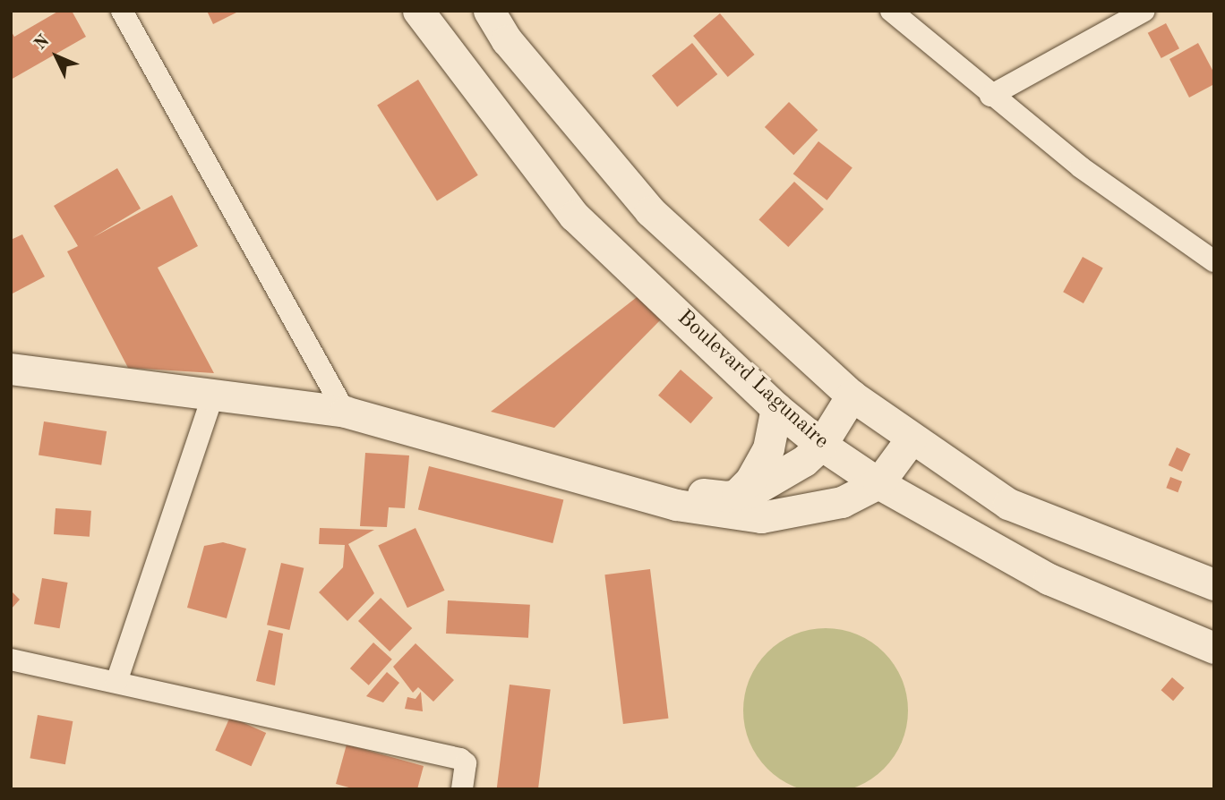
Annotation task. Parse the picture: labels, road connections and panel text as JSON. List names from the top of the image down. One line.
{"streets":{"main road":["Boulevard Lagunaire"]},"north":"top left"}
